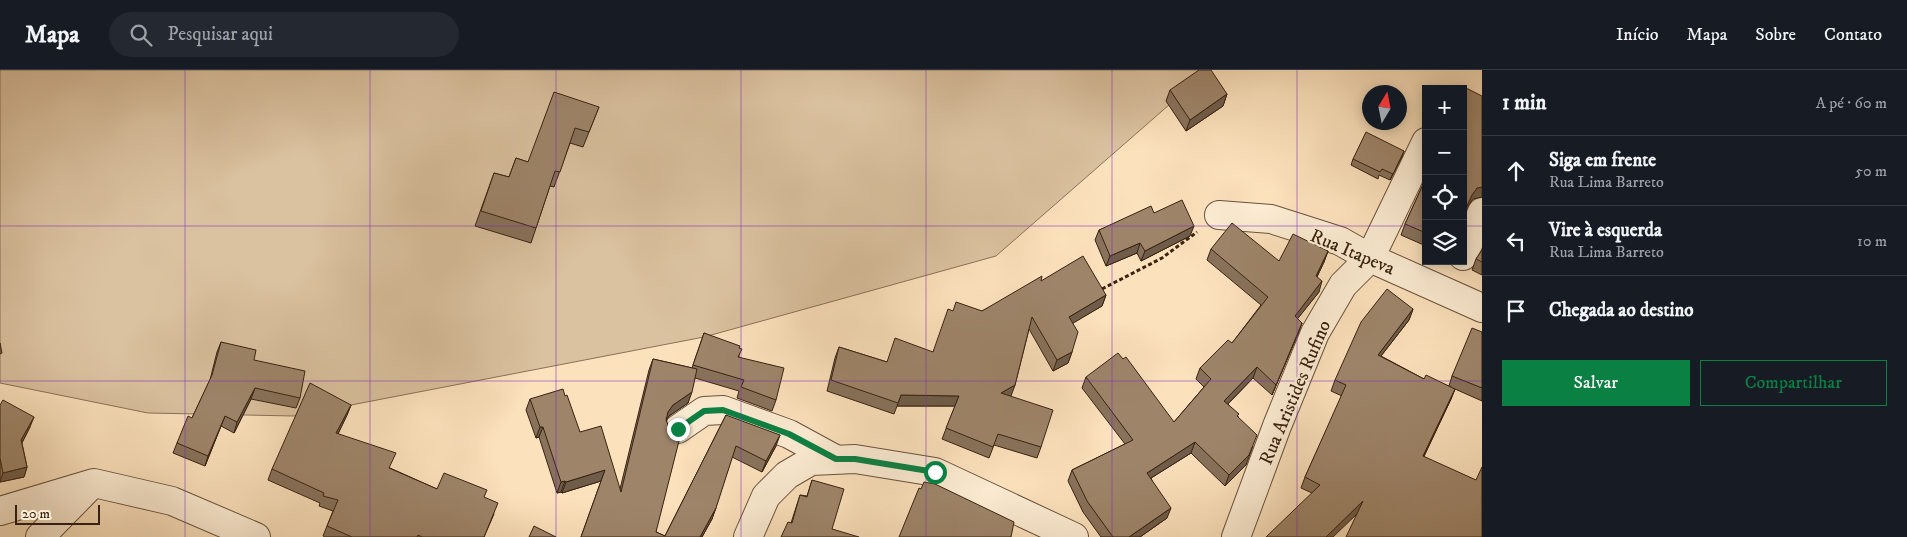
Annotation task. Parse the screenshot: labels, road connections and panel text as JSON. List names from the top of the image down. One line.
{"streets":{"street":["Rua Itapeva","Rua Aristides Rufino"]},"crossings":[["Rua Itapeva","Rua Aristides Rufino"]],"scale_bar":"20 m","north":"top","page":{"header":"Mapa","search":"Pesquisar aqui","nav":["Início","Mapa","Sobre","Contato"],"heading":["1 min","A pé · 60 m"],"map_buttons":["+","−"],"list":[["Siga em frente","Rua Lima Barreto","50 m"],["Vire à esquerda","Rua Lima Barreto","10 m"],"Chegada ao destino"],"buttons":["Salvar","Compartilhar"],"scale":"20 m"}}
